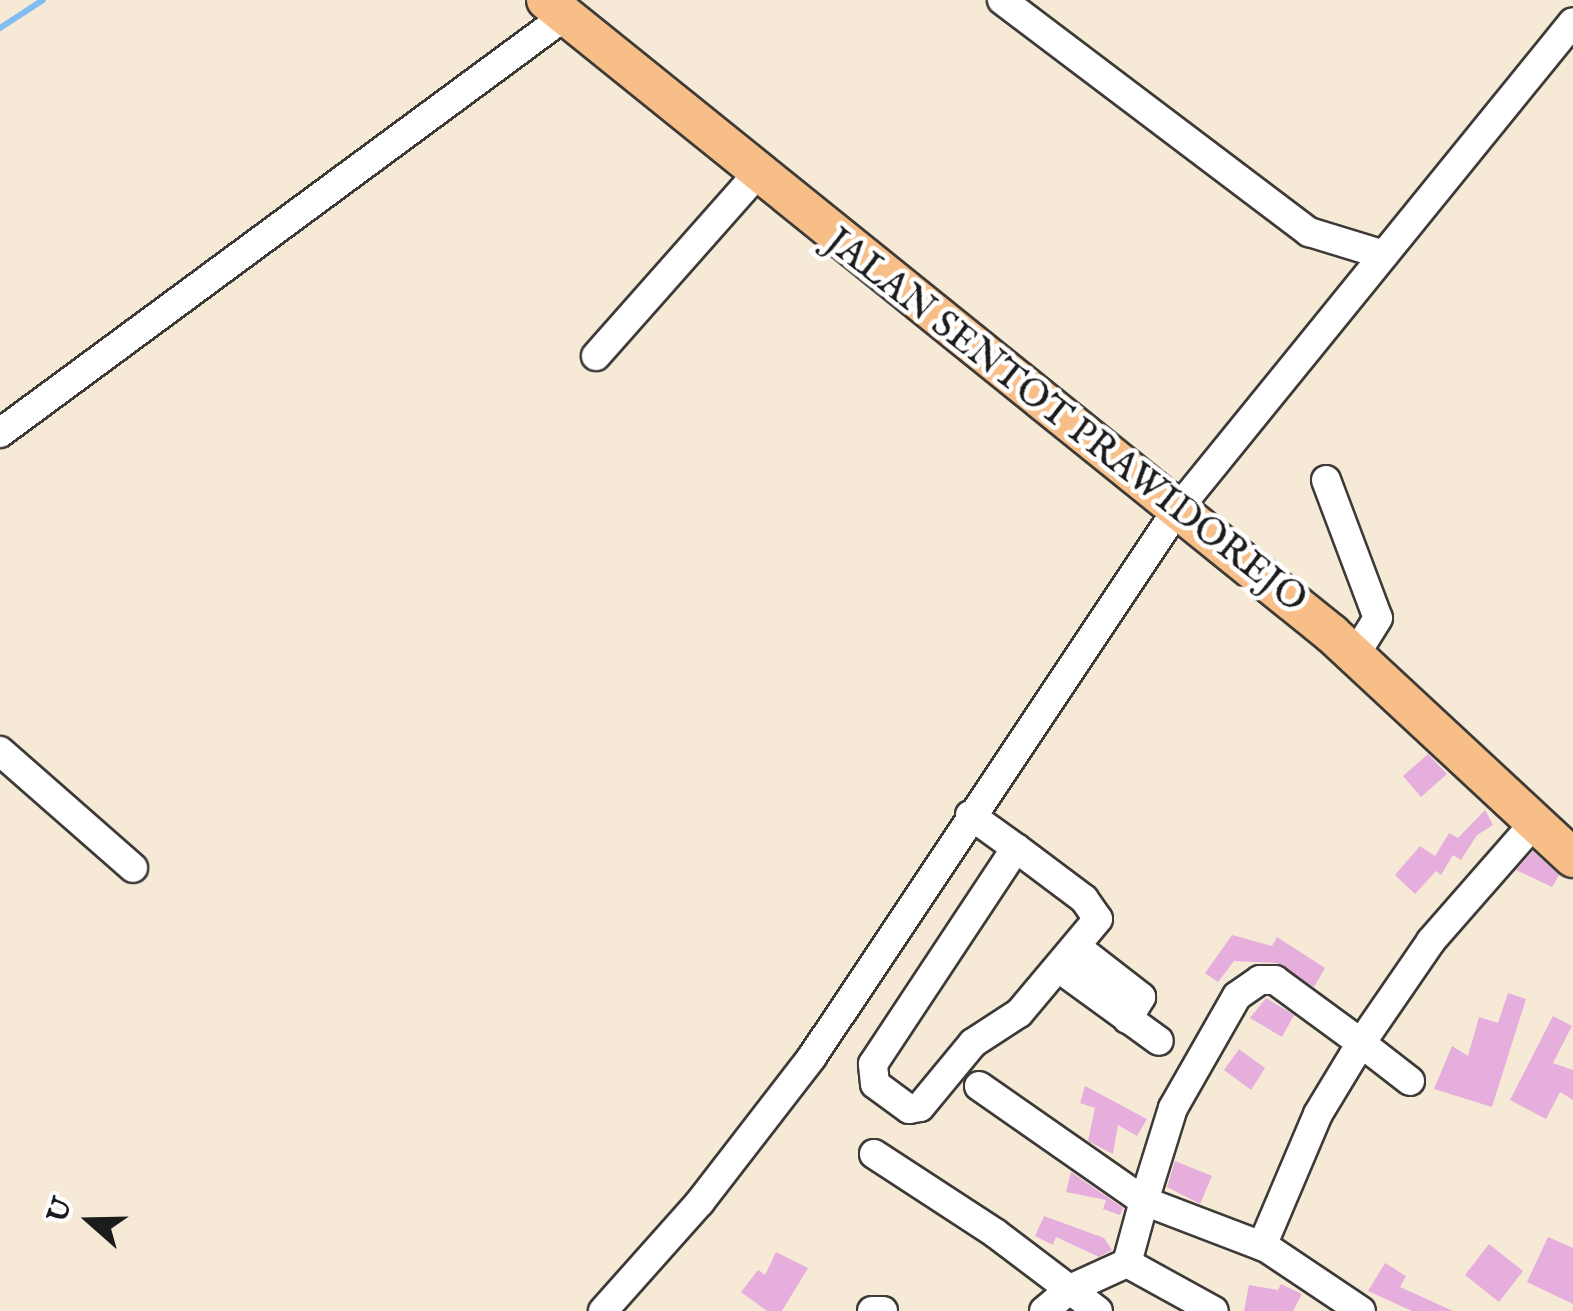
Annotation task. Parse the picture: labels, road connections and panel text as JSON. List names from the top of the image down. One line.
{"streets":{"main road":["JALAN SENTOT PRAWIDOREJO"]},"north":"left"}
